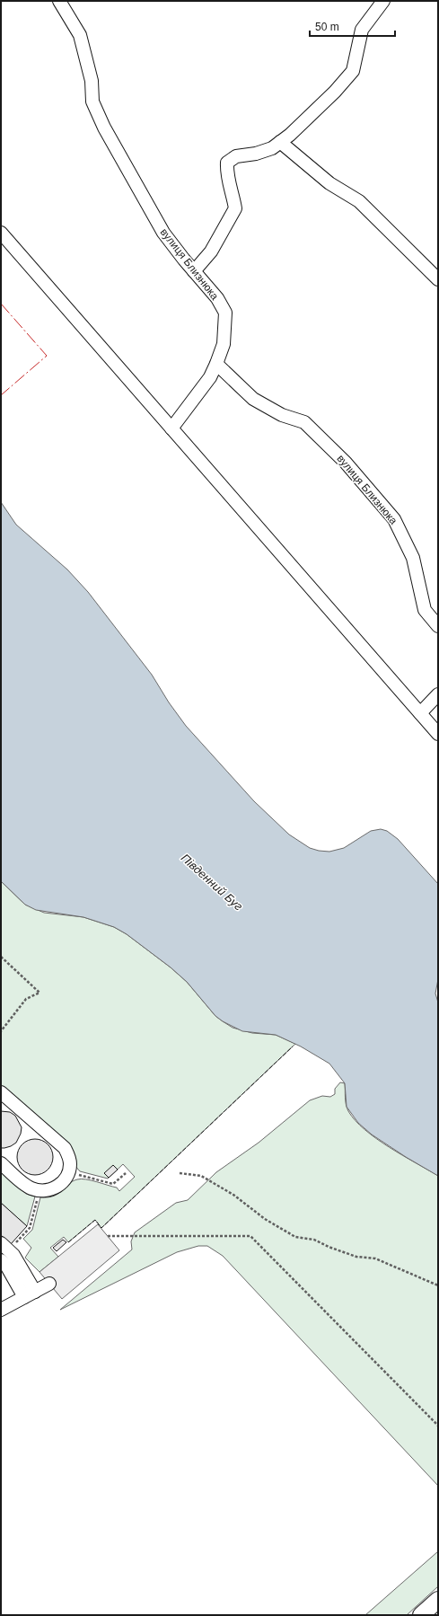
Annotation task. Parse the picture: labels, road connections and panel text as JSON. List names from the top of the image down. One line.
{"streets":{"street":["вулиця Близнюка"]},"water":["Південний Буг"],"scale_bar":"50 m"}
